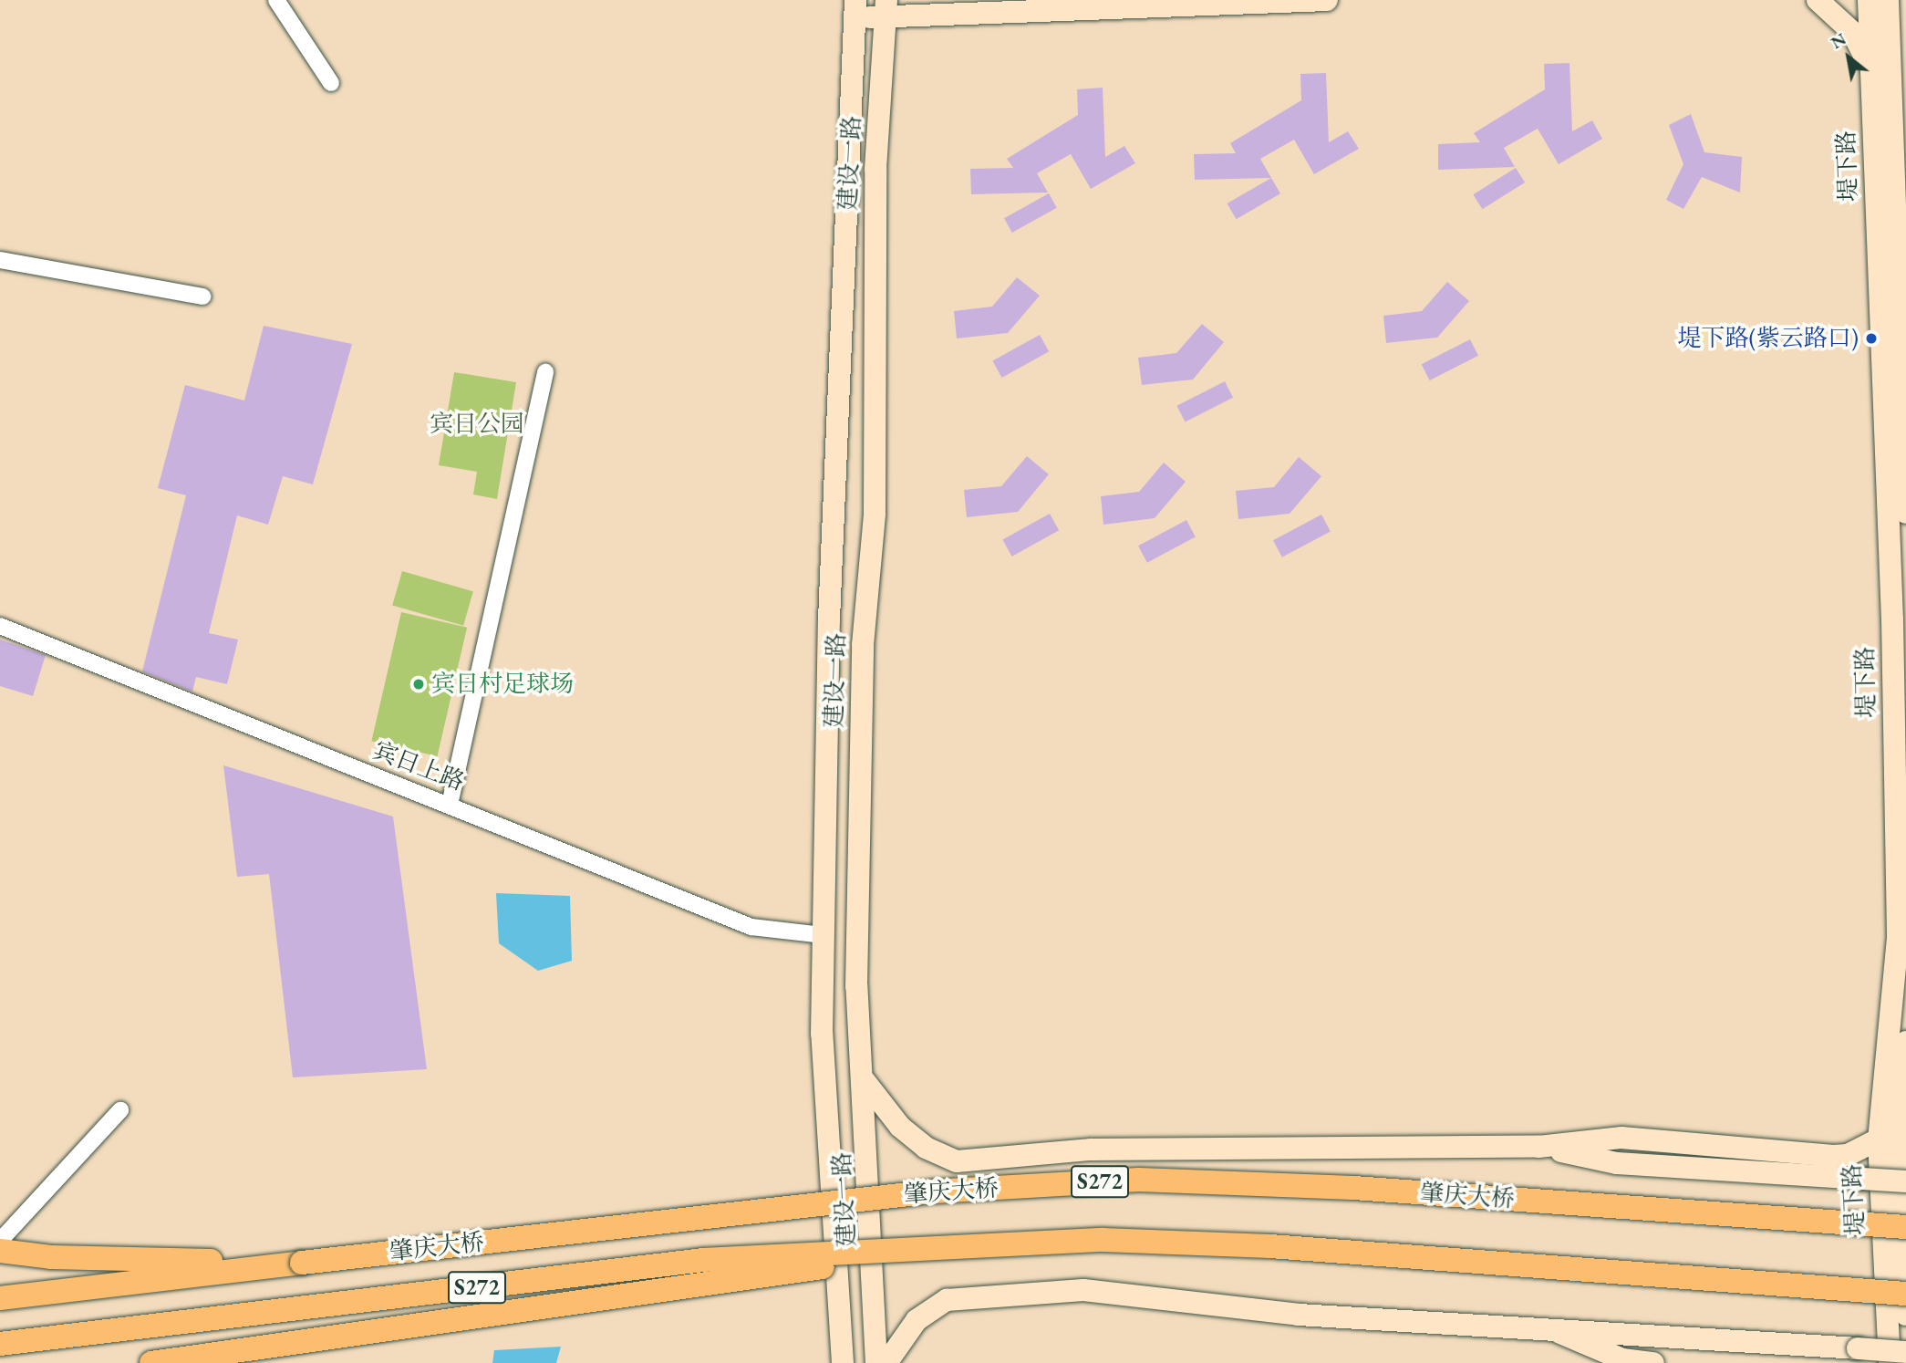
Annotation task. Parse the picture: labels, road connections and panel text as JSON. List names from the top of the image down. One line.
{"streets":{"main road":["S272","肇庆大桥"],"street":["建设一路","堤下路","宾日上路"]},"crossings":[["建设一路","宾日上路"]],"parks":["宾日公园"],"places":["堤下路(紫云路口)","宾日村足球场"],"north":"top left"}
